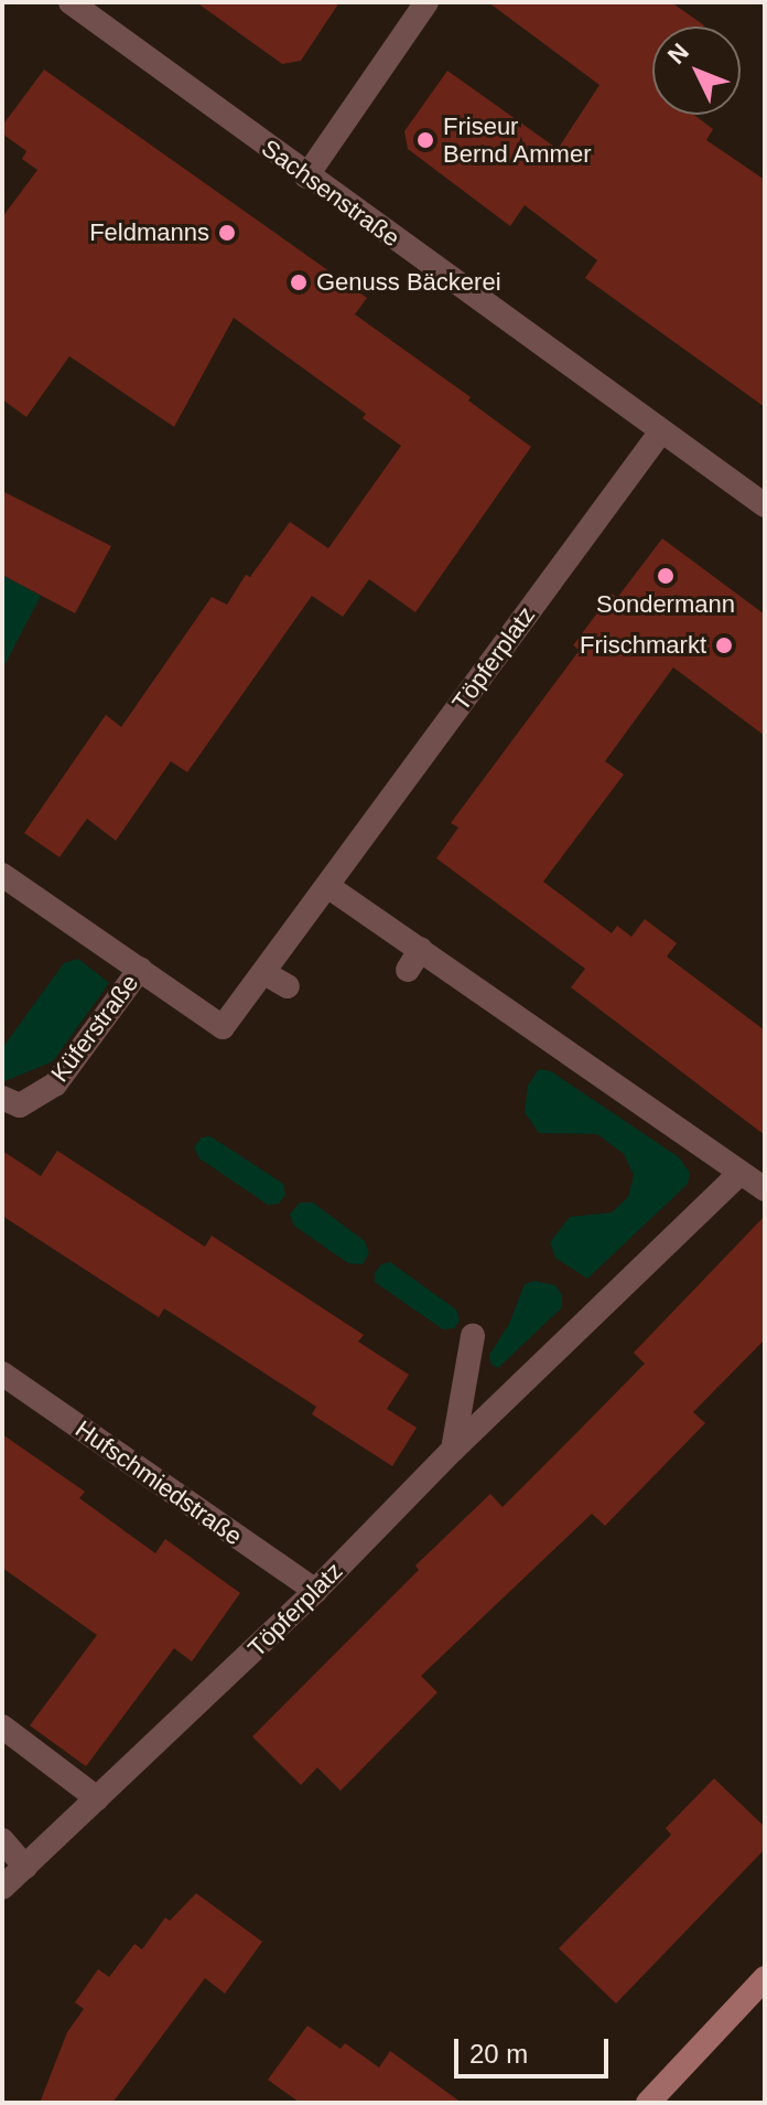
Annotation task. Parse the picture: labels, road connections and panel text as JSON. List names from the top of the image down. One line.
{"streets":{"street":["Sachsenstraße","Töpferplatz","Küferstraße","Hufschmiedstraße"]},"crossings":[["Sachsenstraße","Töpferplatz"],["Töpferplatz","Küferstraße"],["Töpferplatz","Hufschmiedstraße"]],"places":["Friseur Bernd Ammer","Feldmanns","Genuss Bäckerei","Sondermann","Frischmarkt"],"scale_bar":"20 m","north":"top left"}
